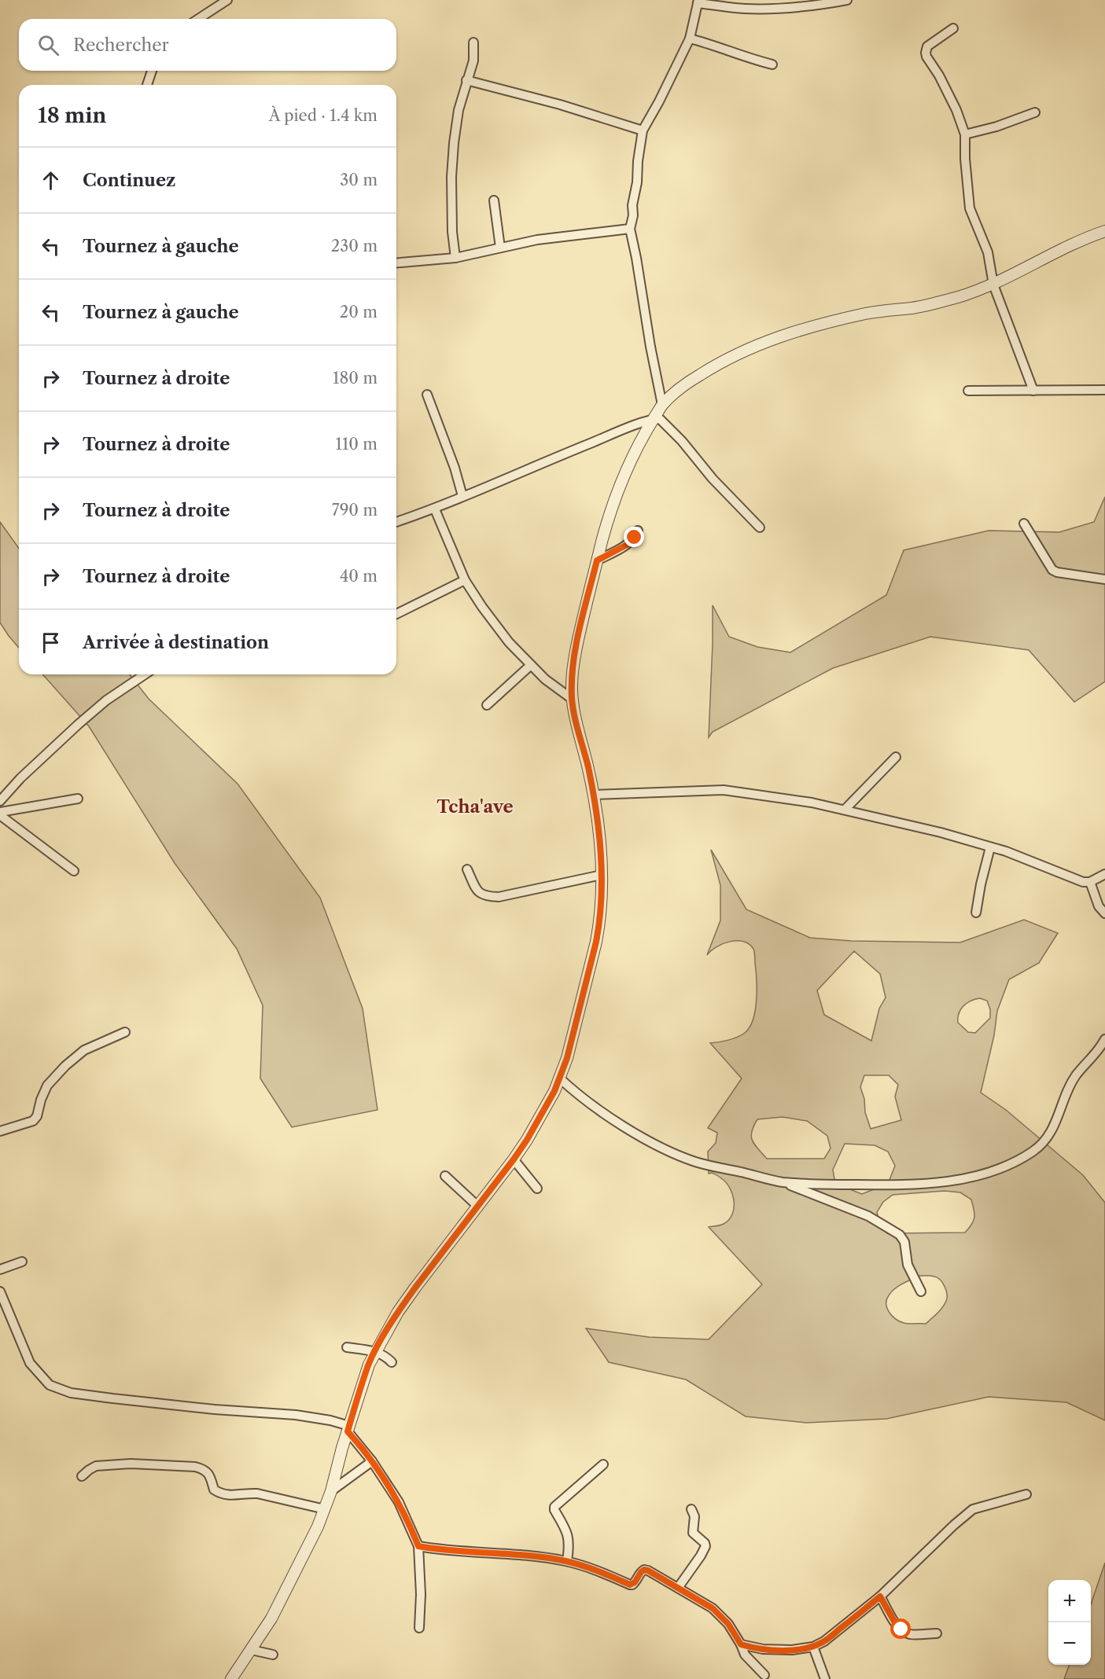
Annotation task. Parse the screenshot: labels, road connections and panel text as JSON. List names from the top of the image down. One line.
{"districts":["Tcha'ave"],"page":{"search":"Rechercher","heading":["18 min","À pied · 1.4 km"],"list":[["Continuez","30 m"],["Tournez à gauche","230 m"],["Tournez à gauche","20 m"],["Tournez à droite","180 m"],["Tournez à droite","110 m"],["Tournez à droite","790 m"],["Tournez à droite","40 m"],"Arrivée à destination"],"map_buttons":["+","−"]}}
